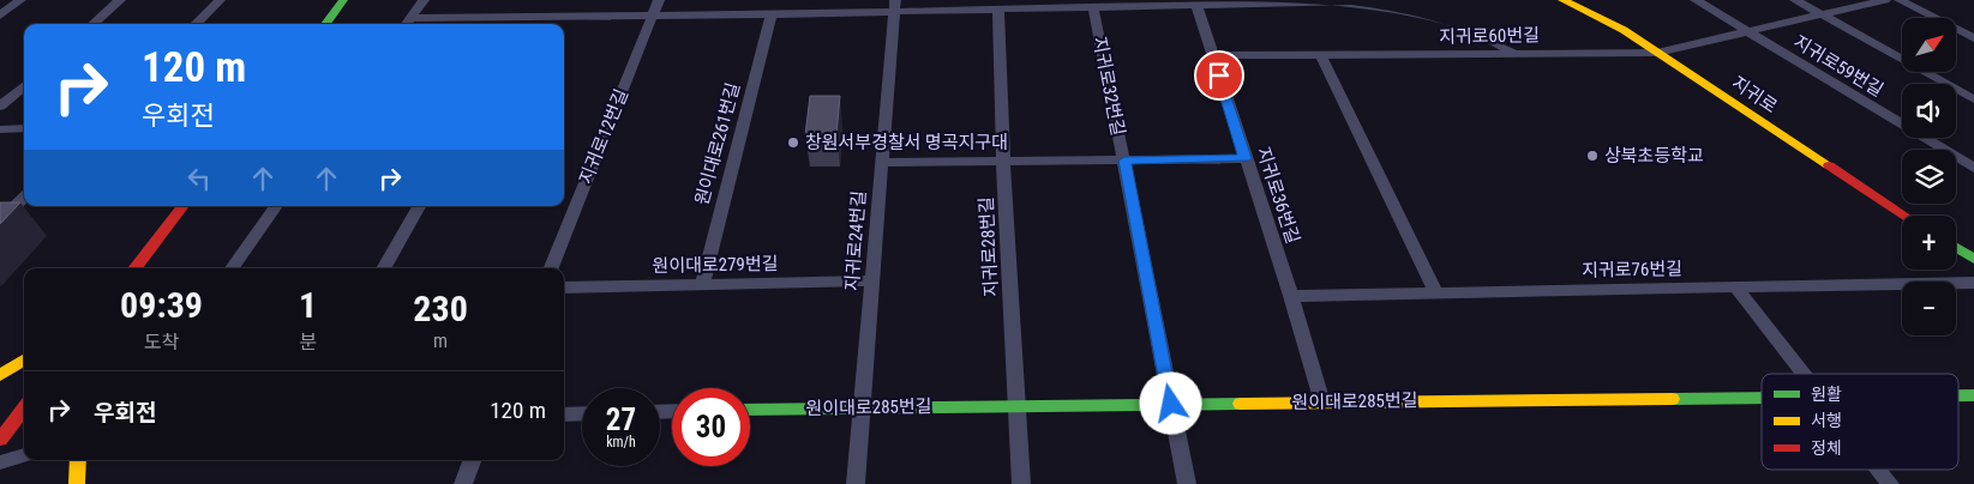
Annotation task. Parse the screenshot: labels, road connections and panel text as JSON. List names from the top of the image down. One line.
{"streets":{"street":["지귀로60번길","지귀로59번길","지귀로32번길","지귀로","지귀로12번길","원이대로261번길","지귀로36번길","지귀로24번길","지귀로28번길","원이대로279번길","지귀로76번길","원이대로285번길"]},"crossings":[["지귀로60번길","지귀로59번길"],["지귀로60번길","지귀로"],["지귀로60번길","지귀로36번길"],["지귀로59번길","지귀로"],["지귀로32번길","원이대로285번길"],["원이대로261번길","원이대로279번길"],["지귀로36번길","지귀로76번길"],["지귀로36번길","원이대로285번길"],["지귀로24번길","원이대로279번길"],["지귀로24번길","원이대로285번길"],["지귀로28번길","원이대로285번길"]],"places":["창원서부경찰서 명곡지구대","상북초등학교"],"legend":["원활","서행","정체"],"north":"top right","page":{"map_buttons":["+","−"],"turn":["120 m","우회전"],"eta":["09:39","도착","1","분","230","m"],"list":[{"name":"우회전","value":"120 m"}],"speed":"27 km/h","limit":"30"}}
